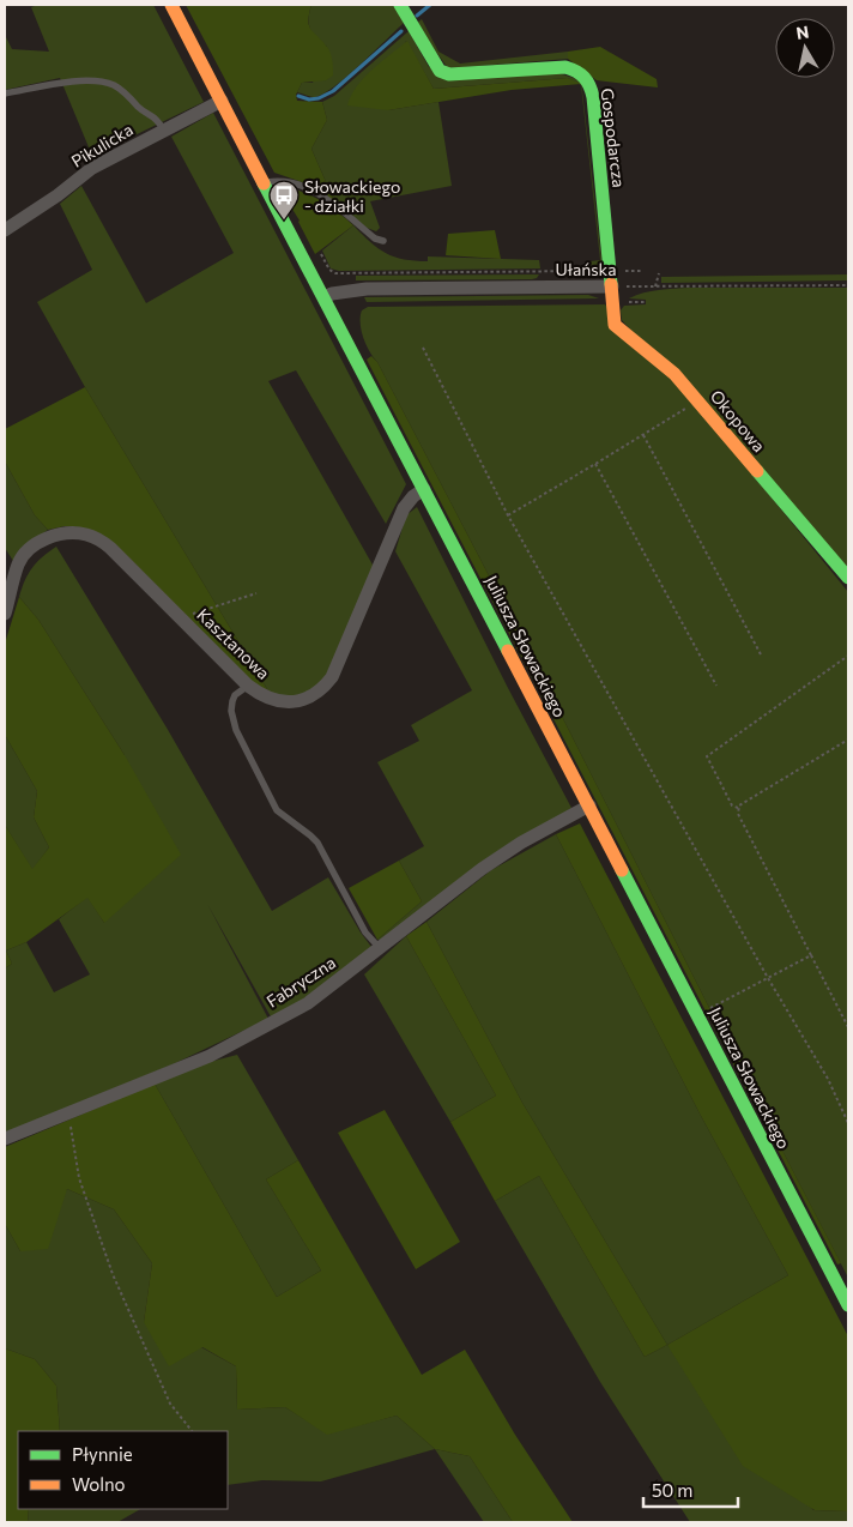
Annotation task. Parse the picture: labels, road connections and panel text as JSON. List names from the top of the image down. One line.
{"streets":{"street":["Gospodarcza","Pikulicka","Ułańska","Okopowa","Kasztanowa","Juliusza Słowackiego","Fabryczna"]},"crossings":[["Gospodarcza","Ułańska"],["Gospodarcza","Okopowa"],["Pikulicka","Juliusza Słowackiego"],["Ułańska","Okopowa"],["Ułańska","Juliusza Słowackiego"],["Kasztanowa","Juliusza Słowackiego"],["Juliusza Słowackiego","Fabryczna"]],"places":{"bus stop":["Słowackiego - działki"]},"legend":["Płynnie","Wolno"],"scale_bar":"50 m","north":"top"}
